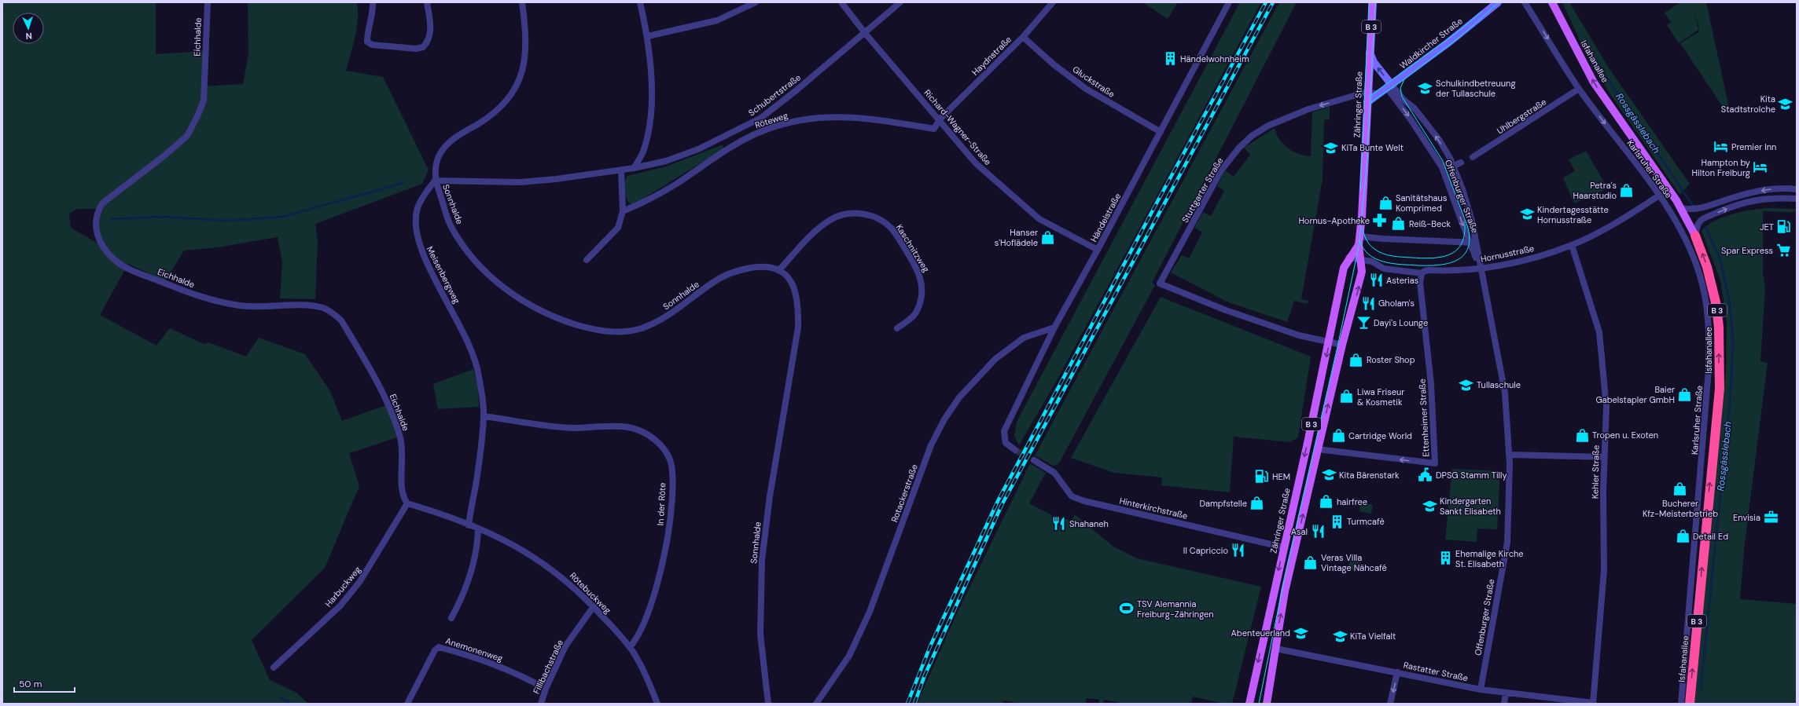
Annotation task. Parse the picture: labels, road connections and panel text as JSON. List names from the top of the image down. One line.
{"streets":{"highway":["B 3","Isfahanallee"],"main road":["Waldkircher Straße","Zähringer Straße"],"street":["Eichhalde","Haydnstraße","Gluckstraße","Schubertstraße","Uhlbergstraße","Röteweg","Richard-Wagner-Straße","Karlsruher Straße","Stuttgarter Straße","Offenburger Straße","Sonnhalde","Händelstraße","Kaschnitzweg","Hornusstraße","Meisenbergweg","Ettenheimer Straße","Kehler Straße","Rotackerstraße","In der Röte","Hinterkirchstraße","Harbuckweg","Rötebuckweg","Anemonenweg","Fillibachstraße","Rastatter Straße"]},"crossings":[["Eichhalde","Harbuckweg"],["Eichhalde","Rötebuckweg"],["Waldkircher Straße","Zähringer Straße"],["Waldkircher Straße","Offenburger Straße"],["Haydnstraße","Gluckstraße"],["Haydnstraße","Röteweg"],["Haydnstraße","Richard-Wagner-Straße"],["Gluckstraße","Händelstraße"],["Schubertstraße","Richard-Wagner-Straße"],["Zähringer Straße","Stuttgarter Straße"],["Zähringer Straße","Hornusstraße"],["Zähringer Straße","Ettenheimer Straße"],["Zähringer Straße","Hinterkirchstraße"],["Zähringer Straße","Rastatter Straße"],["Uhlbergstraße","Karlsruher Straße"],["Röteweg","Richard-Wagner-Straße"],["Richard-Wagner-Straße","Händelstraße"],["Karlsruher Straße","Hornusstraße"],["Offenburger Straße","Hornusstraße"],["Offenburger Straße","Rastatter Straße"],["Sonnhalde","Kaschnitzweg"],["Sonnhalde","Meisenbergweg"],["Händelstraße","Rotackerstraße"],["Hornusstraße","Ettenheimer Straße"],["Hornusstraße","Kehler Straße"],["Meisenbergweg","In der Röte"],["Meisenbergweg","Rötebuckweg"],["Kehler Straße","Rastatter Straße"],["In der Röte","Rötebuckweg"],["Harbuckweg","Rötebuckweg"],["Rötebuckweg","Fillibachstraße"],["Anemonenweg","Fillibachstraße"]],"one_way":["Isfahanallee"],"water":["Rossgässlebach"],"places":{"building":["Händelwohnheim","Turmcafè","Ehemalige Kirche St. Elisabeth"],"school or university":["Schulkindbetreuung der Tullaschule","Kita Stadtstrolche","KiTa Bunte Welt","Kindertagesstätte Hornusstraße","Tullaschule","Kita Bärenstark","Kindergarten Sankt Elisabeth","Abenteuerland","KiTa Vielfalt"],"hotel":["Premier Inn","Hampton by Hilton Freiburg"],"shop":["Petra's Haarstudio","Sanitätshaus Komprimed","Reiß-Beck","Hanser s'Hoflädele","Roster Shop","Baier Gabelstapler GmbH","Liwa Friseur & Kosmetik","Tropen u. Exoten","Cartridge World","Bucherer Kfz-Meisterbetrieb","hairfree","Dampfstelle","Detail Ed","Veras Villa Vintage Nähcafé"],"pharmacy":["Hornus-Apotheke"],"fuel station":["JET","HEM"],"supermarket":["Spar Express"],"restaurant":["Asterias","Gholam's","Shahaneh","Asal","Il Capriccio"],"bar":["Dayi's Lounge"],"public building":["DPSG Stamm Tilly"],"office":["Envisia"],"sports":["TSV Alemannia Freiburg-Zähringen"]},"scale_bar":"50 m","north":"bottom"}
